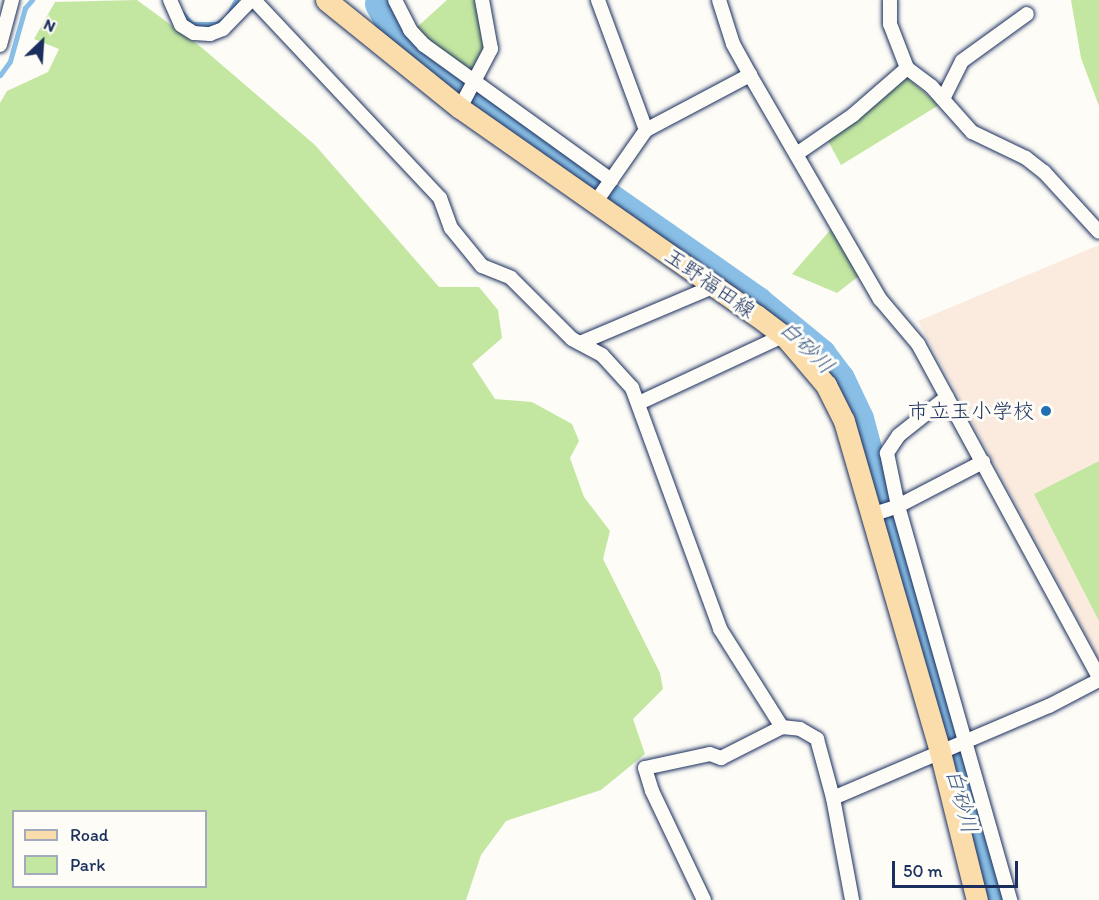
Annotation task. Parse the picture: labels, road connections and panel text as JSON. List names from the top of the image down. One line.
{"streets":{"main road":["玉野福田線"]},"water":["白砂川"],"places":["市立玉小学校"],"legend":["Road","Park"],"scale_bar":"50 m","north":"top right"}
